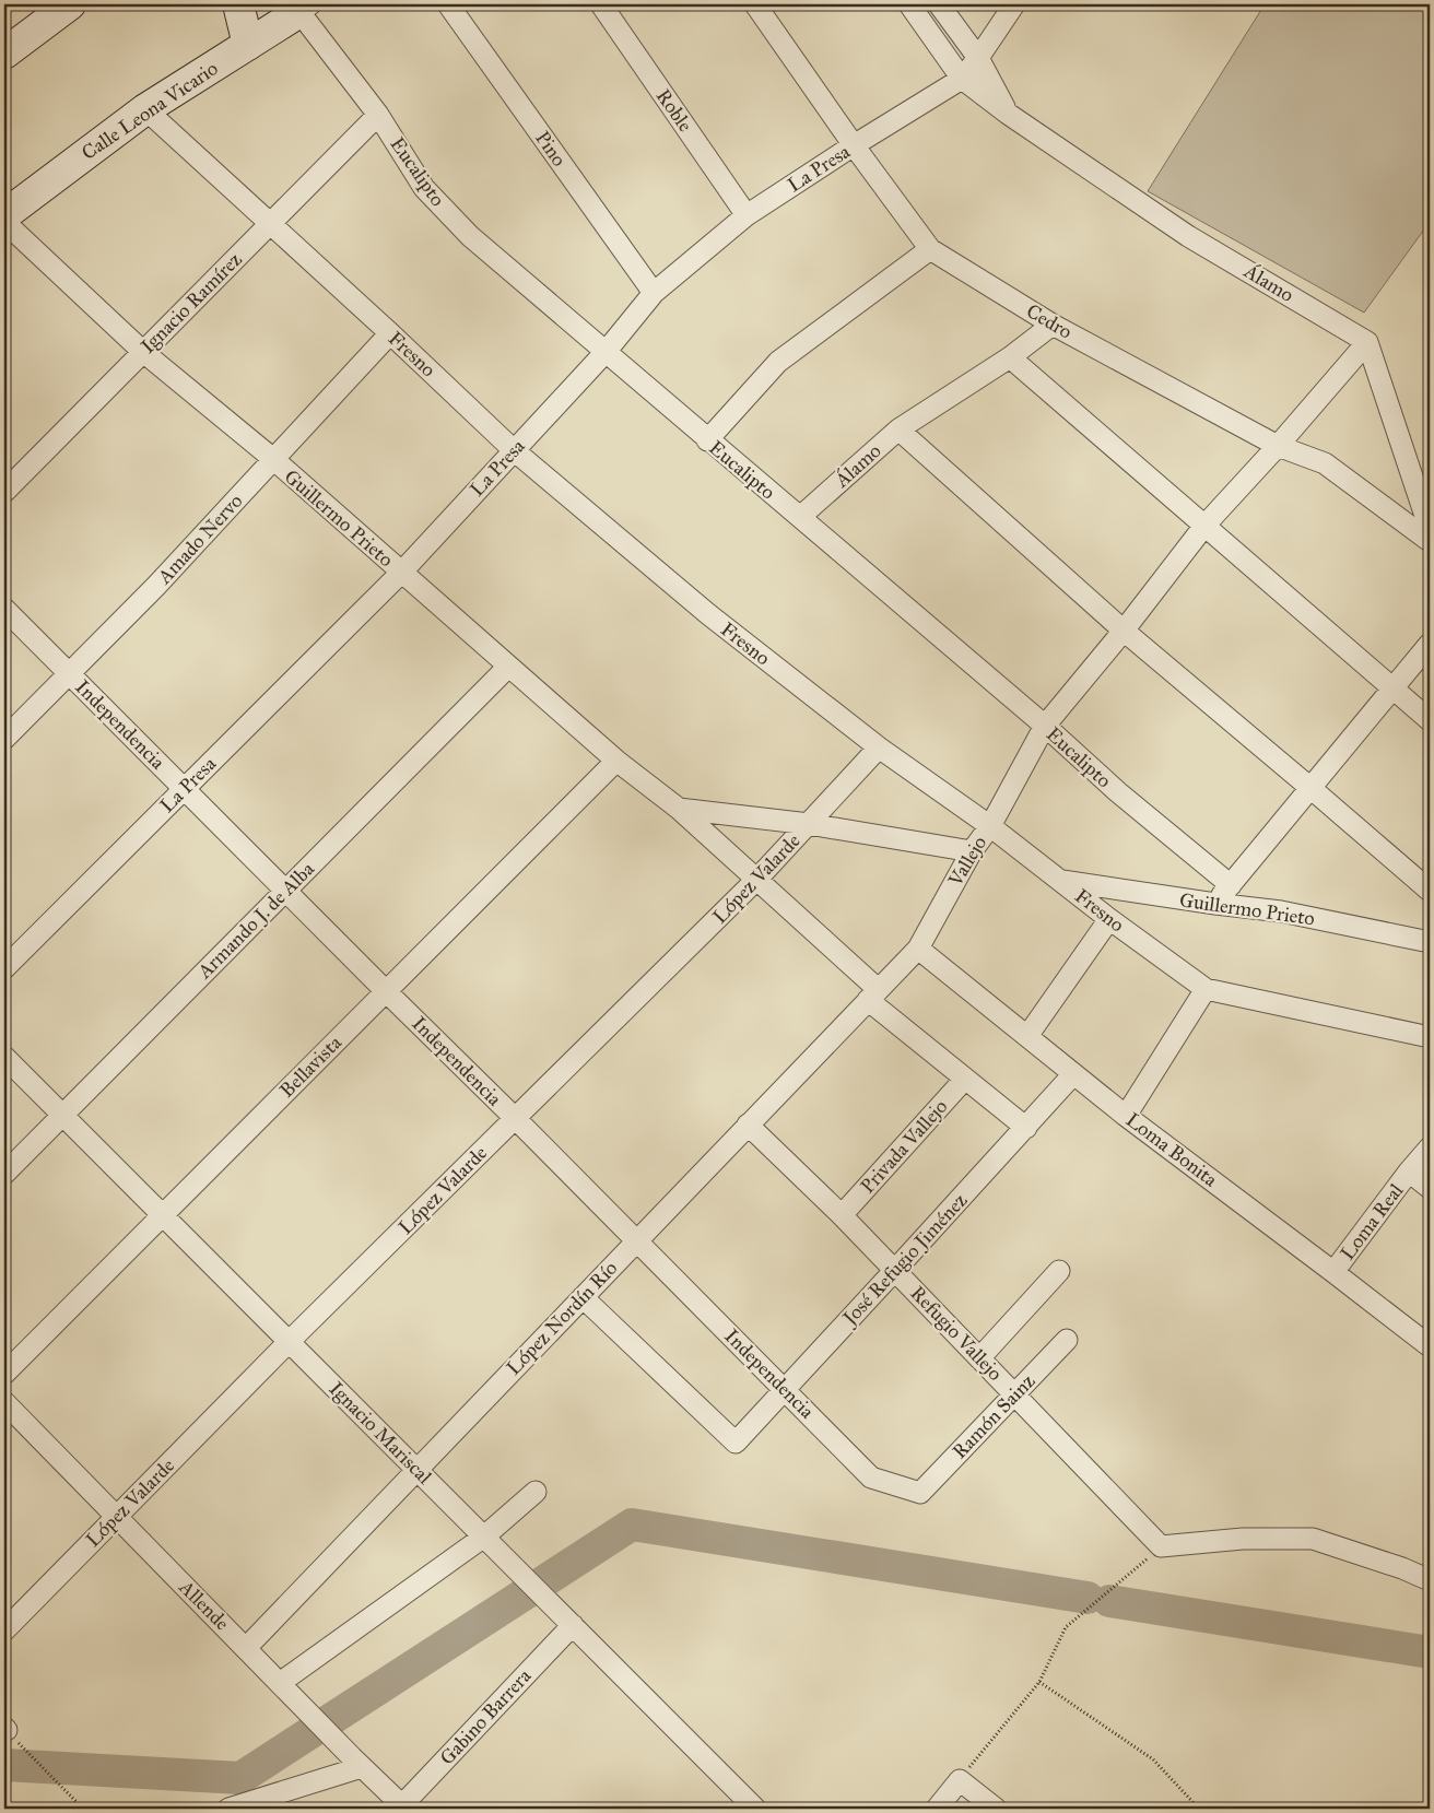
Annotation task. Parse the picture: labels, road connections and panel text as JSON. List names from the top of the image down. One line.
{"streets":{"main road":["Calle Leona Vicario"],"street":["Roble","Pino","La Presa","Eucalipto","Álamo","Ignacio Ramírez","Cedro","Fresno","Guillermo Prieto","Amado Nervo","Independencia","Vallejo","López Valarde","Armando J. de Alba","Bellavista","Privada Vallejo","Loma Bonita","Loma Real","José Refugio Jiménez","López Nordín Río","Refugio Vallejo","Ramón Sainz","Ignacio Mariscal","Allende","Gabino Barrera"]},"crossings":[["Calle Leona Vicario","Eucalipto"],["Calle Leona Vicario","Fresno"],["Roble","La Presa"],["Pino","La Presa"],["La Presa","Eucalipto"],["La Presa","Álamo"],["La Presa","Cedro"],["La Presa","Fresno"],["La Presa","Guillermo Prieto"],["La Presa","Independencia"],["Eucalipto","Álamo"],["Eucalipto","Ignacio Ramírez"],["Eucalipto","Vallejo"],["Álamo","Cedro"],["Álamo","Vallejo"],["Ignacio Ramírez","Fresno"],["Ignacio Ramírez","Guillermo Prieto"],["Cedro","Vallejo"],["Fresno","Guillermo Prieto"],["Fresno","Amado Nervo"],["Fresno","Vallejo"],["Fresno","López Valarde"],["Guillermo Prieto","Amado Nervo"],["Guillermo Prieto","Vallejo"],["Guillermo Prieto","López Valarde"],["Guillermo Prieto","Armando J. de Alba"],["Guillermo Prieto","Bellavista"],["Guillermo Prieto","Privada Vallejo"],["Guillermo Prieto","José Refugio Jiménez"],["Guillermo Prieto","López Nordín Río"],["Amado Nervo","Independencia"],["Independencia","López Valarde"],["Independencia","Armando J. de Alba"],["Independencia","Bellavista"],["Independencia","José Refugio Jiménez"],["Independencia","López Nordín Río"],["Independencia","Ramón Sainz"],["Vallejo","Loma Bonita"],["Vallejo","López Nordín Río"],["López Valarde","Ignacio Mariscal"],["López Valarde","Allende"],["Armando J. de Alba","Ignacio Mariscal"],["Bellavista","Ignacio Mariscal"],["Privada Vallejo","Refugio Vallejo"],["Loma Bonita","Loma Real"],["Loma Bonita","José Refugio Jiménez"],["José Refugio Jiménez","López Nordín Río"],["José Refugio Jiménez","Refugio Vallejo"],["López Nordín Río","Refugio Vallejo"],["López Nordín Río","Ignacio Mariscal"],["López Nordín Río","Allende"],["Refugio Vallejo","Ramón Sainz"],["Ignacio Mariscal","Gabino Barrera"],["Allende","Gabino Barrera"]]}
